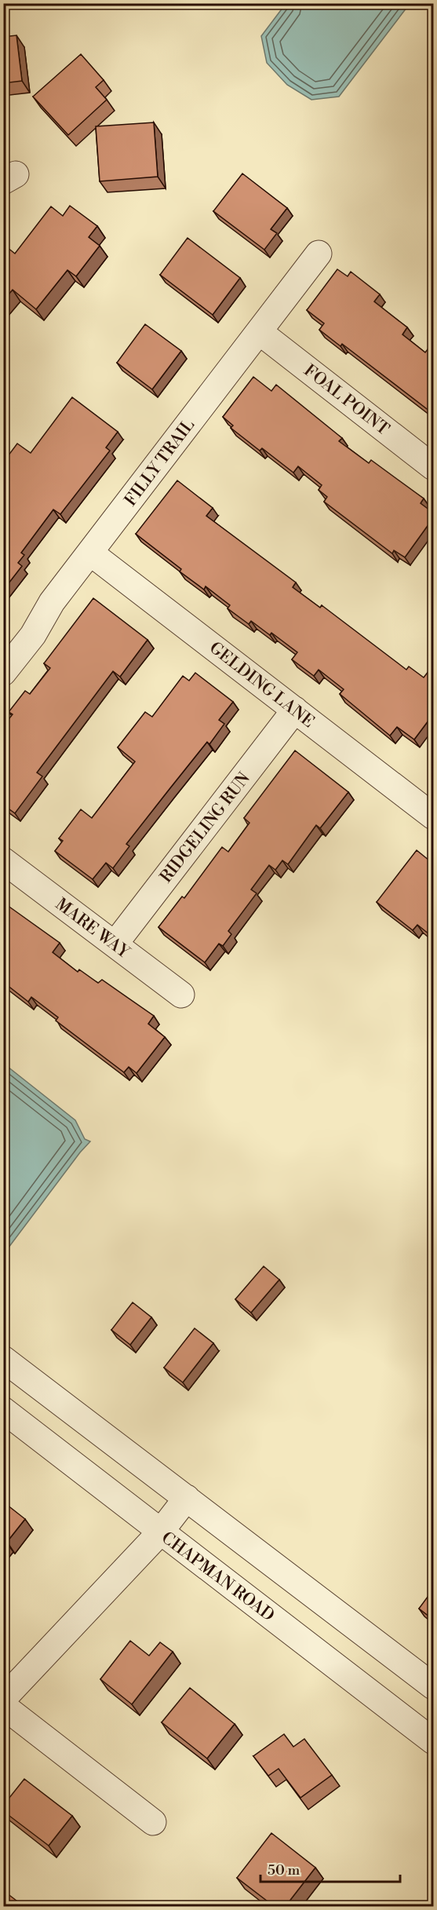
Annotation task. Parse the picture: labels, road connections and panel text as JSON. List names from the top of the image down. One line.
{"streets":{"street":["FOAL POINT","FILLY TRAIL","GELDING LANE","RIDGELING RUN","MARE WAY","CHAPMAN ROAD"]},"crossings":[["FOAL POINT","FILLY TRAIL"],["FILLY TRAIL","GELDING LANE"],["GELDING LANE","RIDGELING RUN"],["RIDGELING RUN","MARE WAY"]],"scale_bar":"50 m"}
